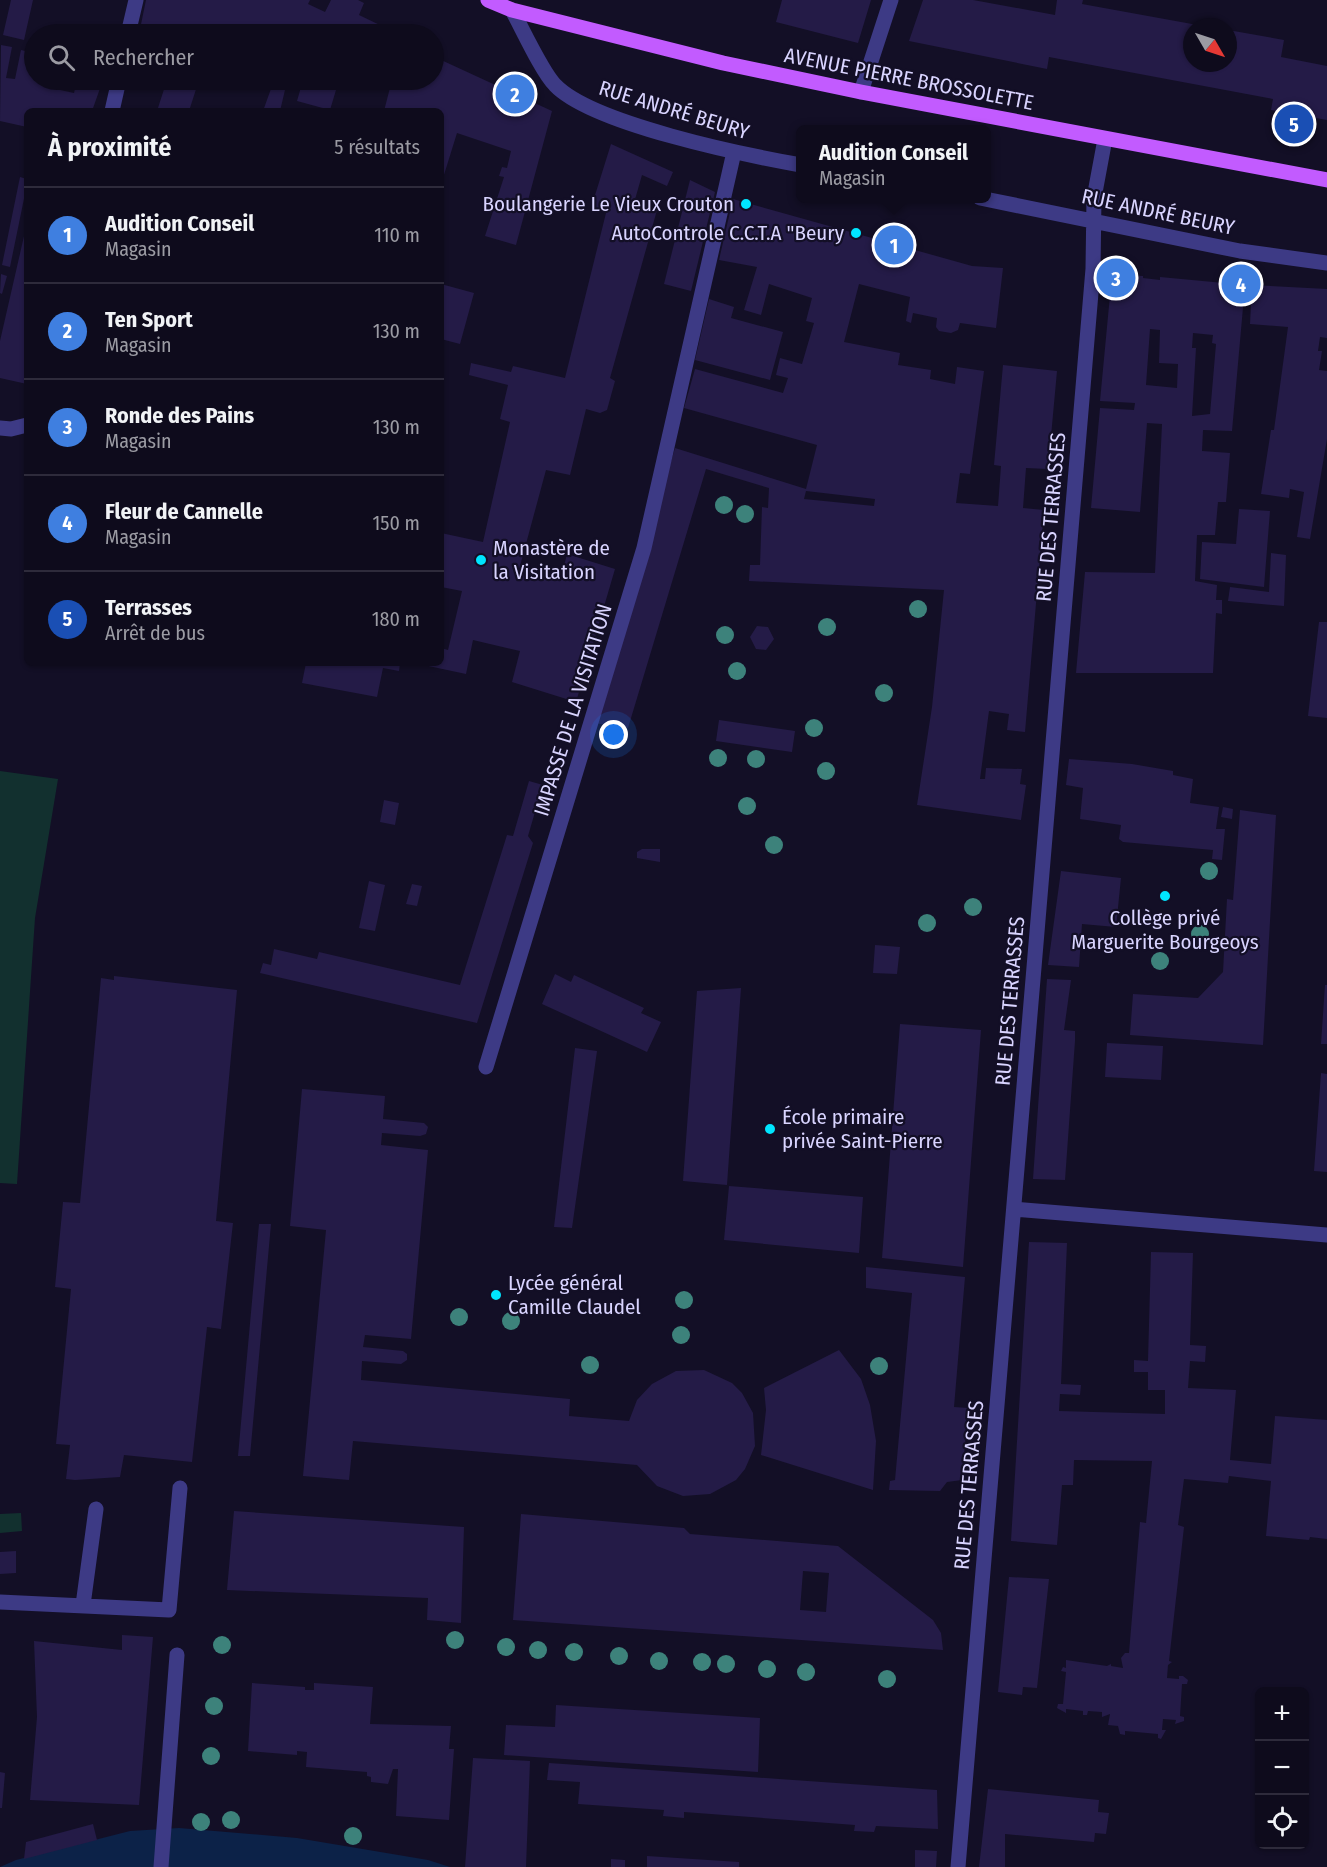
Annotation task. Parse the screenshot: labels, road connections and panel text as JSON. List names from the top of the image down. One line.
{"streets":{"main road":["AVENUE PIERRE BROSSOLETTE"],"street":["RUE ANDRÉ BEURY","RUE DES TERRASSES","IMPASSE DE LA VISITATION"]},"crossings":[["AVENUE PIERRE BROSSOLETTE","RUE ANDRÉ BEURY"],["AVENUE PIERRE BROSSOLETTE","RUE DES TERRASSES"],["RUE ANDRÉ BEURY","RUE DES TERRASSES"],["RUE ANDRÉ BEURY","IMPASSE DE LA VISITATION"]],"places":["Boulangerie Le Vieux Crouton","AutoControle C.C.T.A \"Beury","Monastère de la Visitation","Collège privé Marguerite Bourgeoys","École primaire privée Saint-Pierre","Lycée général Camille Claudel"],"north":"bottom right","page":{"search":"Rechercher","pins":["2","5","1","3","4"],"heading":["À proximité","5 résultats"],"popup":["Audition Conseil","Magasin"],"list":[{"mark":"1","name":"Audition Conseil","note":"Magasin","value":"110 m"},{"mark":"2","name":"Ten Sport","note":"Magasin","value":"130 m"},{"mark":"3","name":"Ronde des Pains","note":"Magasin","value":"130 m"},{"mark":"4","name":"Fleur de Cannelle","note":"Magasin","value":"150 m"},{"mark":"5","name":"Terrasses","note":"Arrêt de bus","value":"180 m"}],"map_buttons":["+","−"]}}
